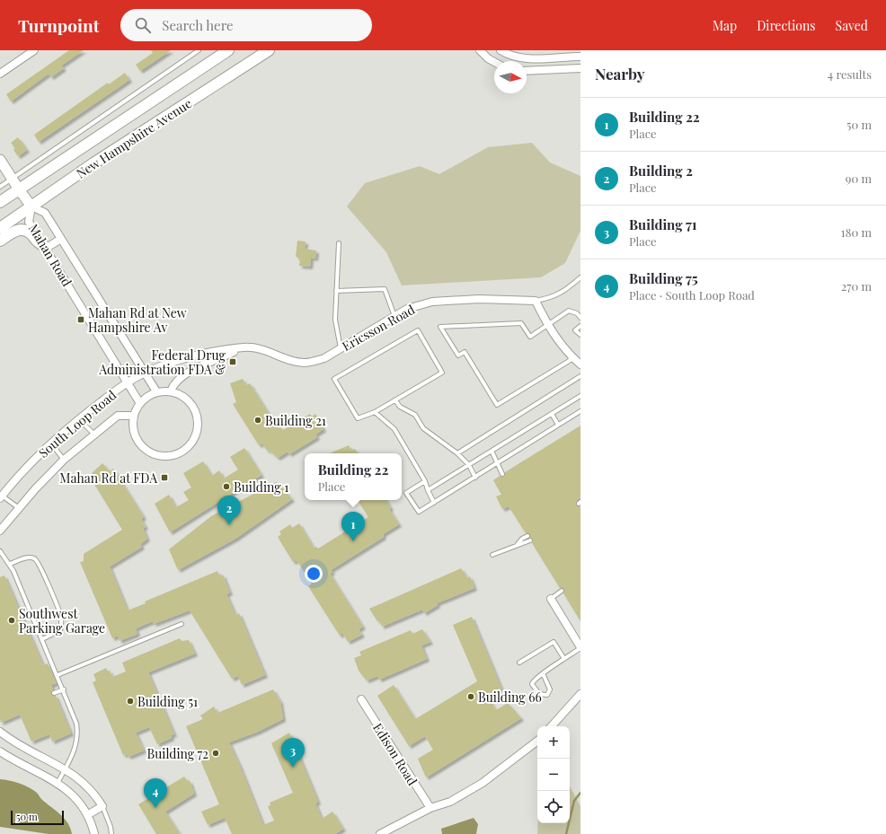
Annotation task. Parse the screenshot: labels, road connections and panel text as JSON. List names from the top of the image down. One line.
{"streets":{"main road":["New Hampshire Avenue"],"street":["Mahan Road","Ericsson Road","South Loop Road","Edison Road"]},"crossings":[["New Hampshire Avenue","Mahan Road"],["Mahan Road","South Loop Road"]],"places":{"transit":["Mahan Rd at New Hampshire Av","Federal Drug Administration FDA &","Mahan Rd at FDA"],"other":["Building 21","Building 1","Southwest Parking Garage","Building 66","Building 51","Building 72"]},"scale_bar":"50 m","north":"right","page":{"header":"Turnpoint","search":"Search here","nav":["Map","Directions","Saved"],"heading":["Nearby","4 results"],"list":[{"mark":"1","name":"Building 22","note":"Place","value":"50 m"},{"mark":"2","name":"Building 2","note":"Place","value":"90 m"},{"mark":"3","name":"Building 71","note":"Place","value":"180 m"},{"mark":"4","name":"Building 75","note":"Place · South Loop Road","value":"270 m"}],"popup":["Building 22","Place"],"pins":["2","1","3","4"],"map_buttons":["+","−"],"scale":"50 m"}}
